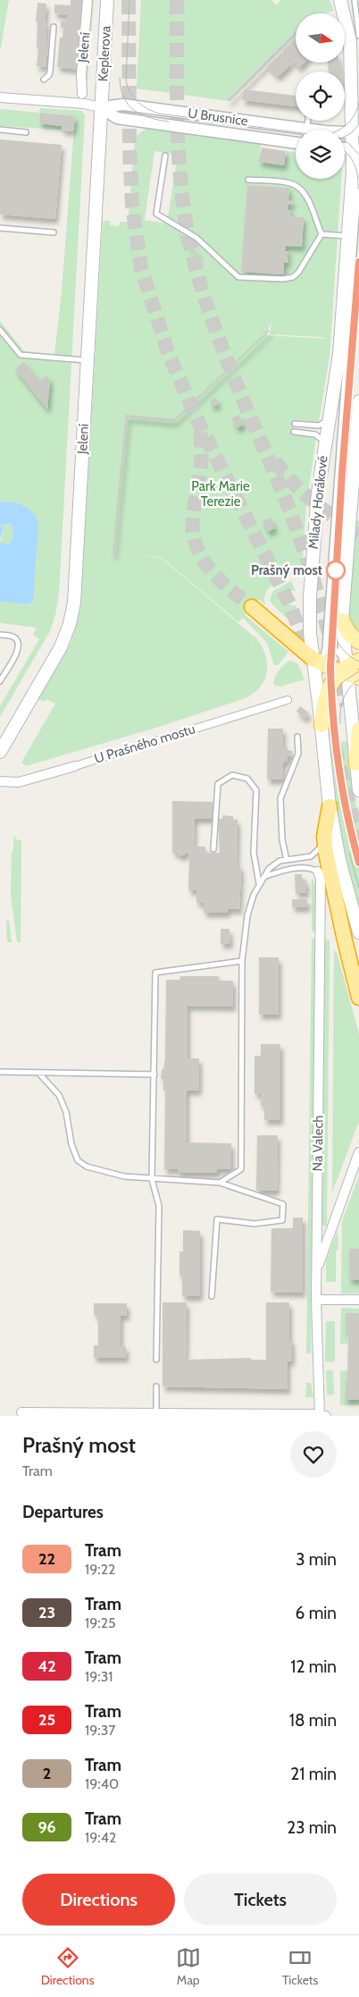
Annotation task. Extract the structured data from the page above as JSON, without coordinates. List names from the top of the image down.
{
  "streets": {
    "main road": ["Jelení", "Keplerova", "Milady Horákové"],
    "street": ["U Brusnice", "U Prašného mostu", "Na Valech"]
  },
  "crossings": [
    ["Jelení", "Keplerova"],
    ["Jelení", "U Brusnice"],
    ["Keplerova", "U Brusnice"]
  ],
  "parks": ["Park Marie Terezie"],
  "places": ["Prašný most"],
  "lines": ["tram line 22"],
  "north": "right",
  "page": {
    "heading": [
      ["Prašný most", "Tram"],
      "Departures"
    ],
    "list": [
      {
        "mark": "22",
        "name": "Tram",
        "note": "19:22",
        "value": "3 min"
      },
      {
        "mark": "23",
        "name": "Tram",
        "note": "19:25",
        "value": "6 min"
      },
      {
        "mark": "42",
        "name": "Tram",
        "note": "19:31",
        "value": "12 min"
      },
      {
        "mark": "25",
        "name": "Tram",
        "note": "19:37",
        "value": "18 min"
      },
      {
        "mark": "2",
        "name": "Tram",
        "note": "19:40",
        "value": "21 min"
      },
      {
        "mark": "96",
        "name": "Tram",
        "note": "19:42",
        "value": "23 min"
      }
    ],
    "buttons": ["Directions", "Tickets"],
    "tabs": ["Directions", "Map", "Tickets"]
  }
}
